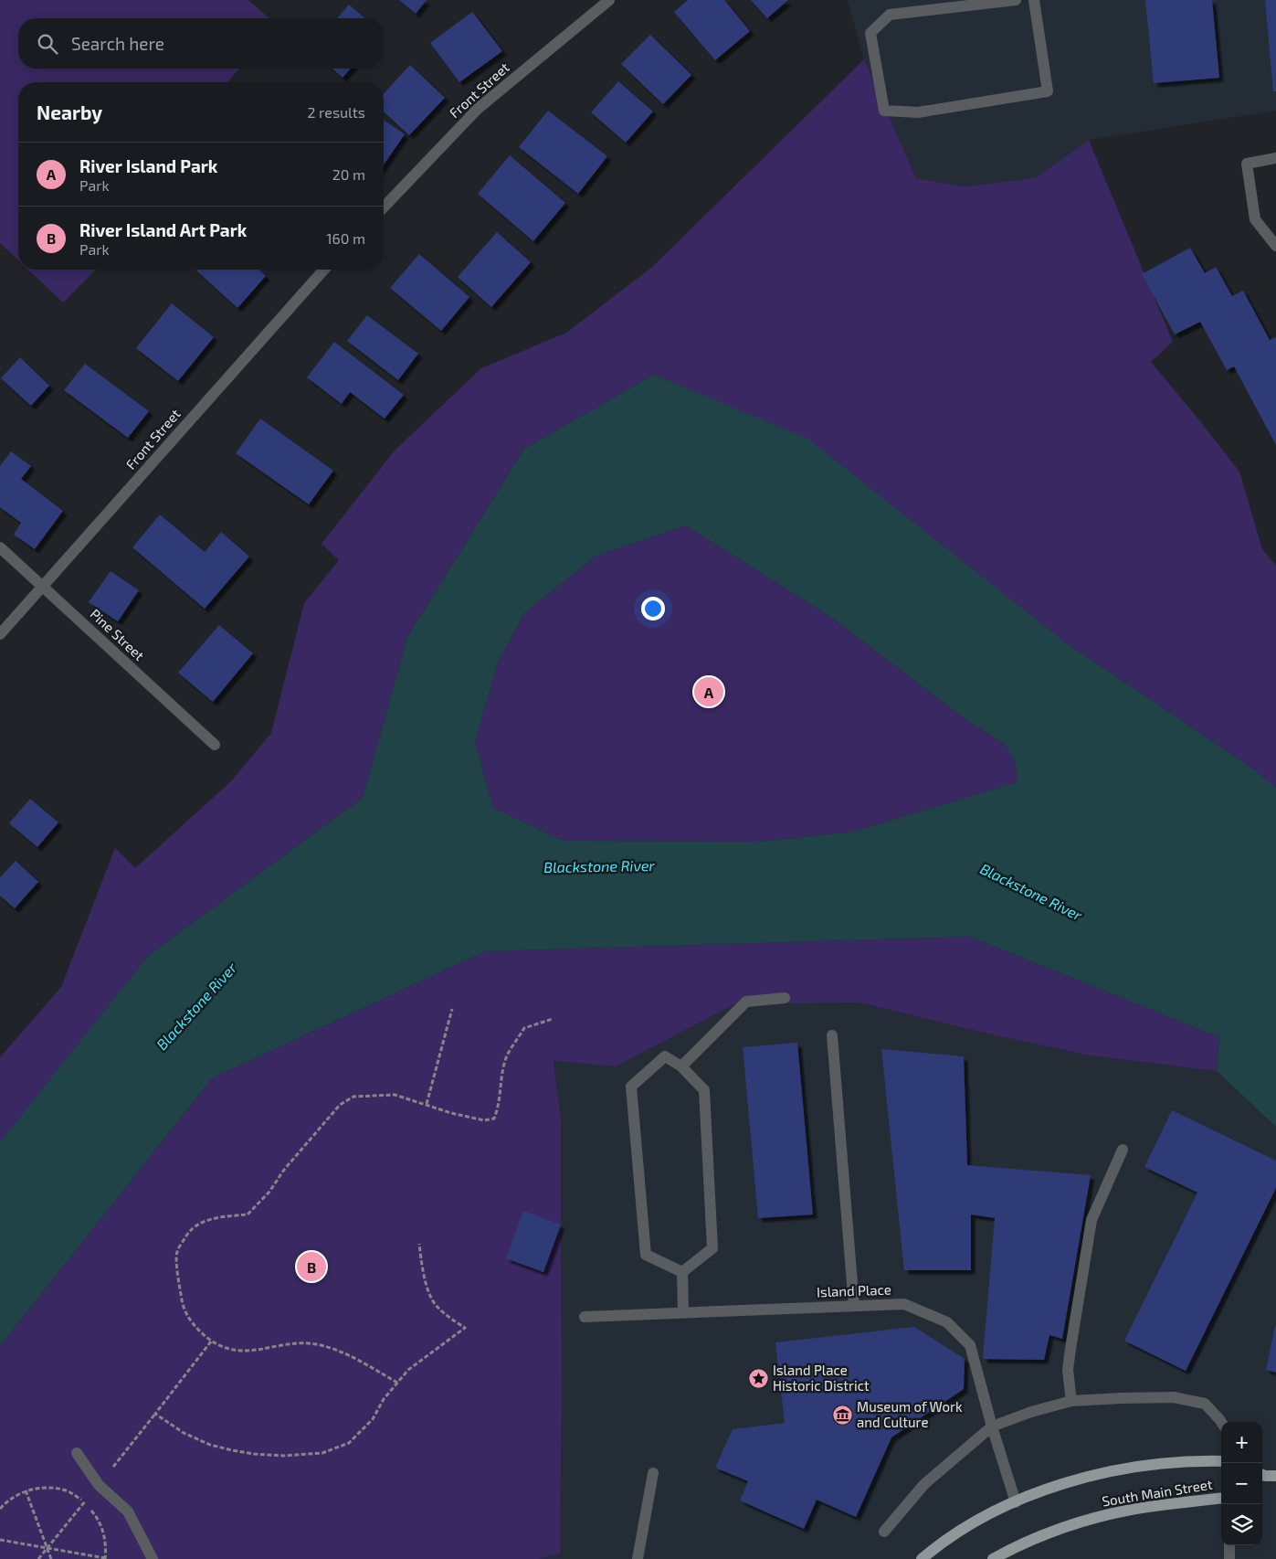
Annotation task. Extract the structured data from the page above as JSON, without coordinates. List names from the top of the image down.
{
  "streets": {
    "main road": ["South Main Street"],
    "street": ["Front Street", "Pine Street", "Island Place"]
  },
  "crossings": [
    ["Front Street", "Pine Street"],
    ["Island Place", "South Main Street"]
  ],
  "water": ["Blackstone River"],
  "places": {
    "place": ["Island Place Historic District"],
    "museum": ["Museum of Work and Culture"]
  },
  "page": {
    "search": "Search here",
    "heading": ["Nearby", "2 results"],
    "list": [
      {
        "mark": "A",
        "name": "River Island Park",
        "note": "Park",
        "value": "20 m"
      },
      {
        "mark": "B",
        "name": "River Island Art Park",
        "note": "Park",
        "value": "160 m"
      }
    ],
    "pins": ["A", "B"],
    "map_buttons": ["+", "−"]
  }
}
